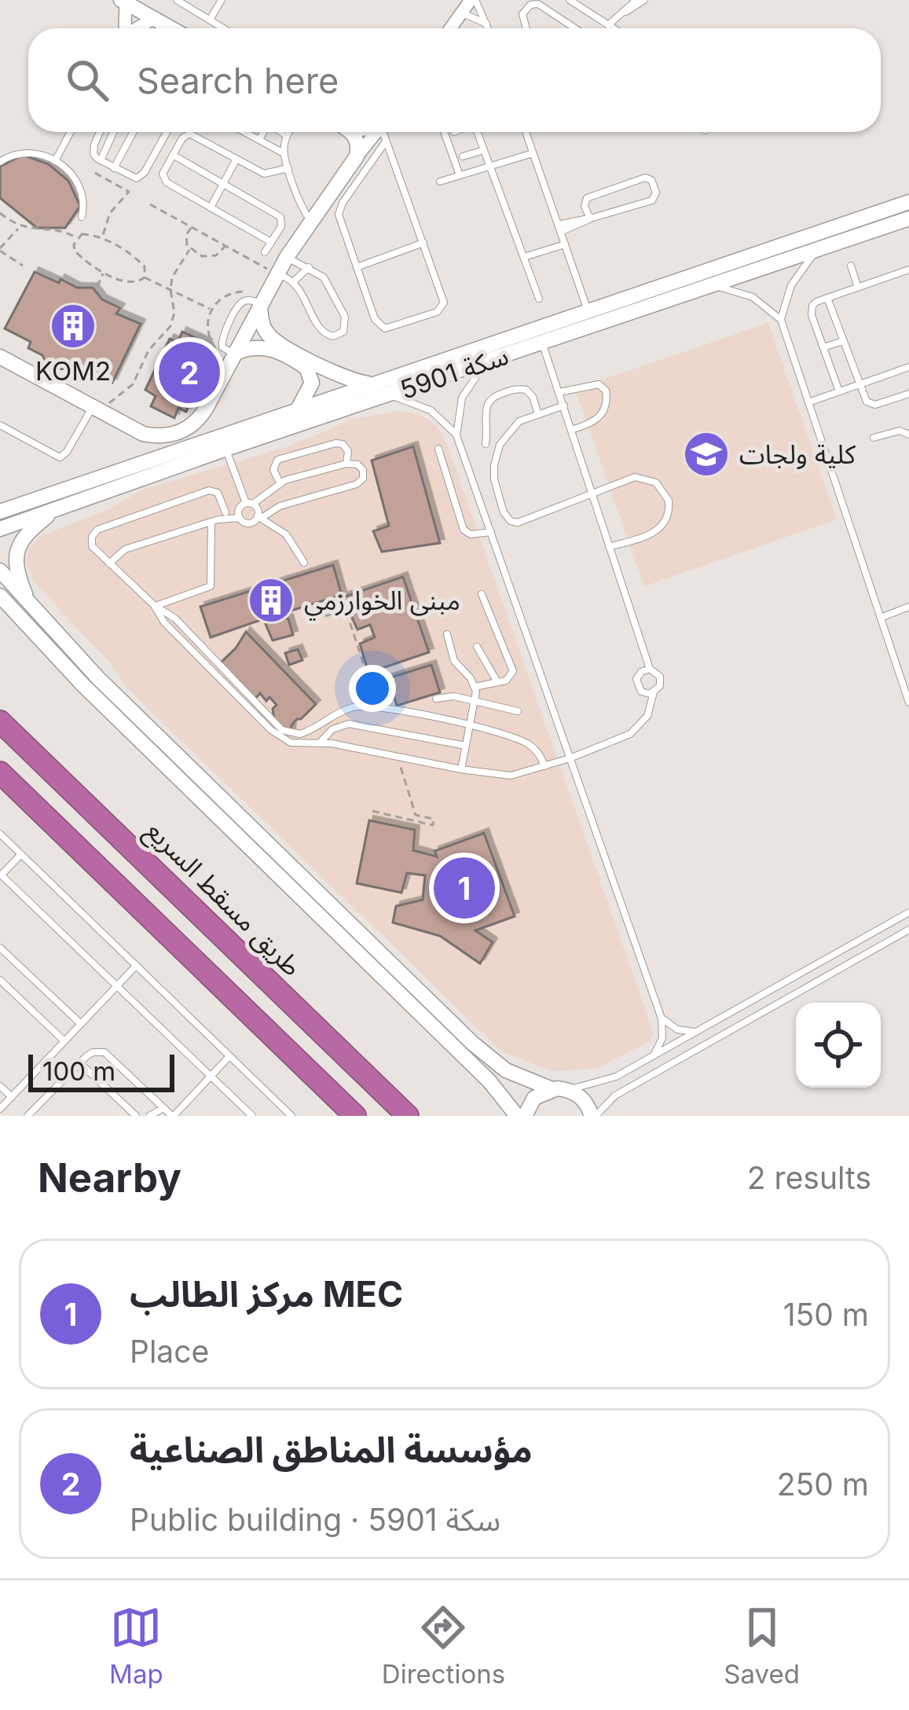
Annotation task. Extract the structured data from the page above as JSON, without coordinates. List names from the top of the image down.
{
  "streets": {
    "highway": ["طريق مسقط السريع"],
    "street": ["سكة 5901"]
  },
  "places": {
    "building": ["KOM2", "مبنى الخوارزمي"],
    "school or university": ["كلية ولجات"]
  },
  "scale_bar": "100 m",
  "page": {
    "search": "Search here",
    "pins": ["2", "1"],
    "scale": "100 m",
    "heading": ["Nearby", "2 results"],
    "list": [
      {
        "mark": "1",
        "name": "مركز الطالب MEC",
        "note": "Place",
        "value": "150 m"
      },
      {
        "mark": "2",
        "name": "مؤسسة المناطق الصناعية",
        "note": "Public building · سكة 5901",
        "value": "250 m"
      }
    ],
    "nav": ["Map", "Directions", "Saved"]
  }
}
